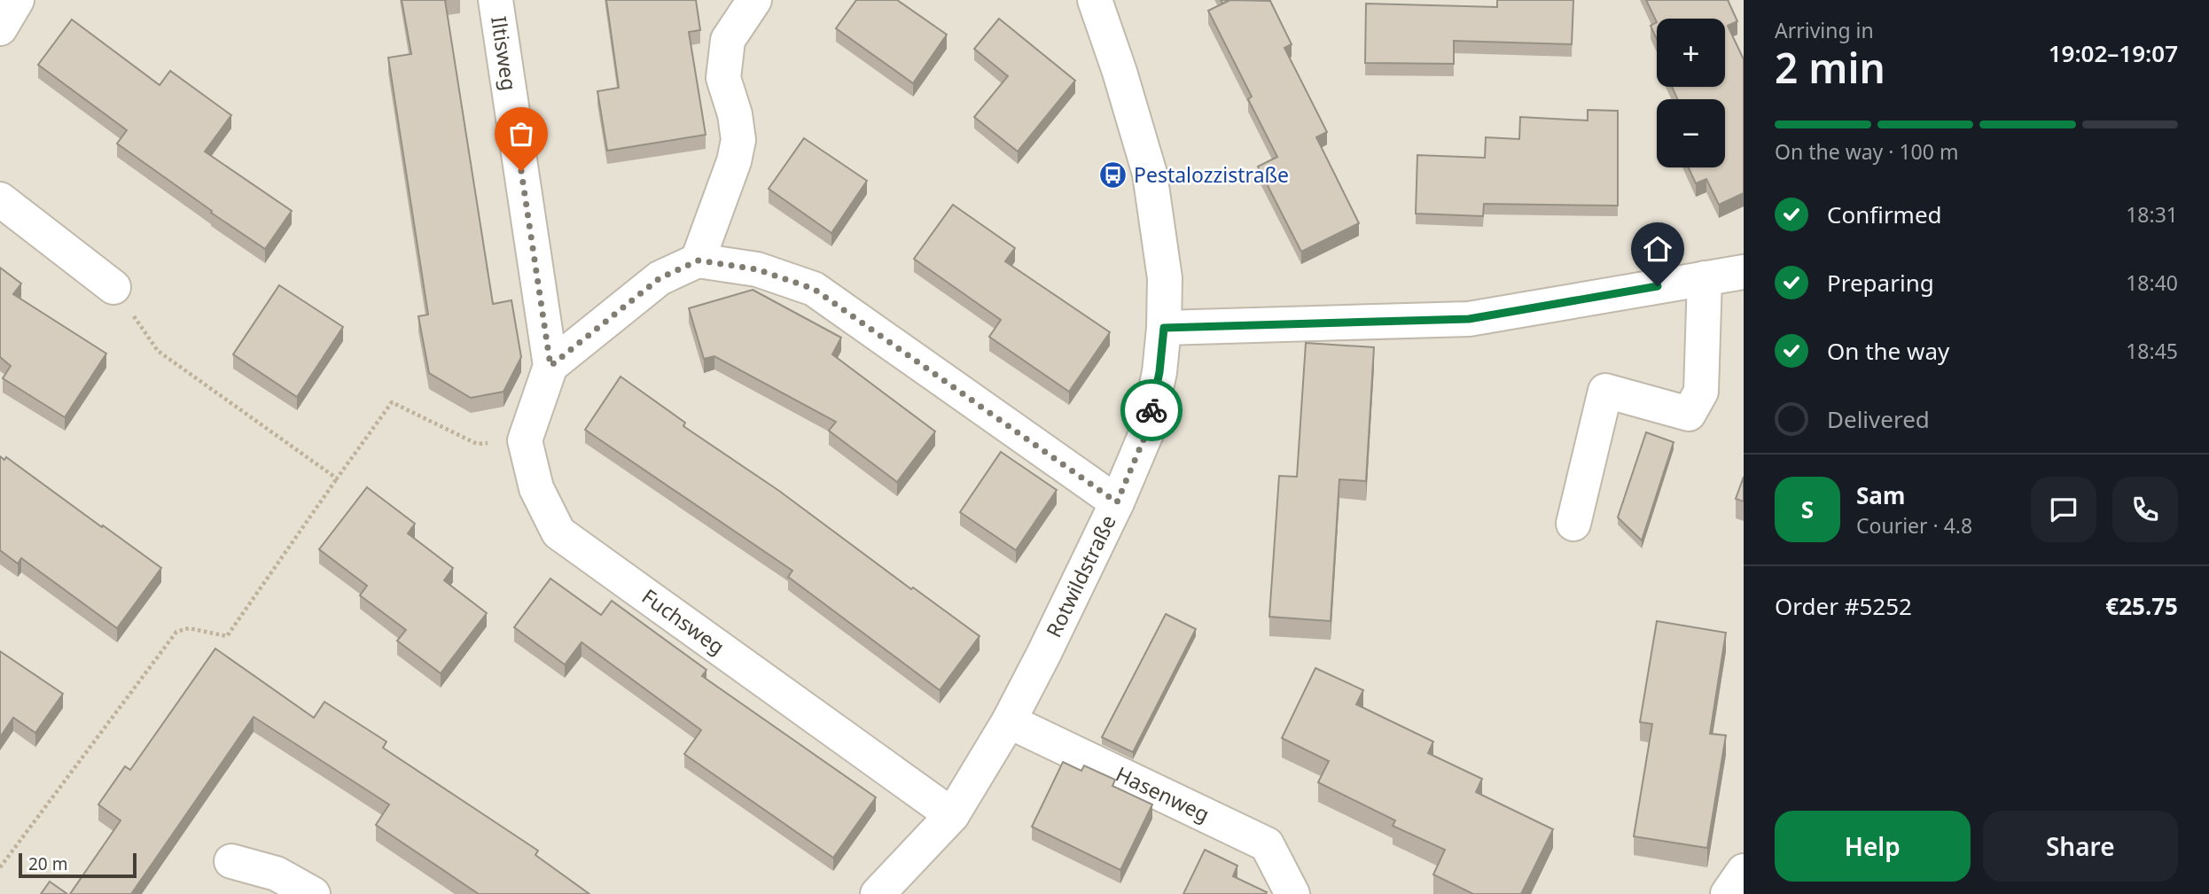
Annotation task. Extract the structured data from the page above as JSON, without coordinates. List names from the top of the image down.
{
  "streets": {
    "street": [
      "Iltisweg",
      "Rotwildstraße",
      "Fuchsweg",
      "Hasenweg"
    ]
  },
  "crossings": [
    ["Rotwildstraße", "Fuchsweg"],
    ["Rotwildstraße", "Hasenweg"]
  ],
  "places": {
    "bus stop": ["Pestalozzistraße"]
  },
  "scale_bar": "20 m",
  "page": {
    "heading": ["2 min", "Arriving in", "19:02–19:07"],
    "panel": [
      "Sam",
      "Courier · 4.8",
      "Order #5252",
      "€25.75"
    ],
    "map_buttons": ["+", "−"],
    "bar": "On the way · 100 m",
    "list": [
      ["Confirmed", "18:31"],
      ["Preparing", "18:40"],
      ["On the way", "18:45"],
      "Delivered"
    ],
    "round": "S",
    "buttons": ["Help", "Share"],
    "scale": "20 m"
  }
}
